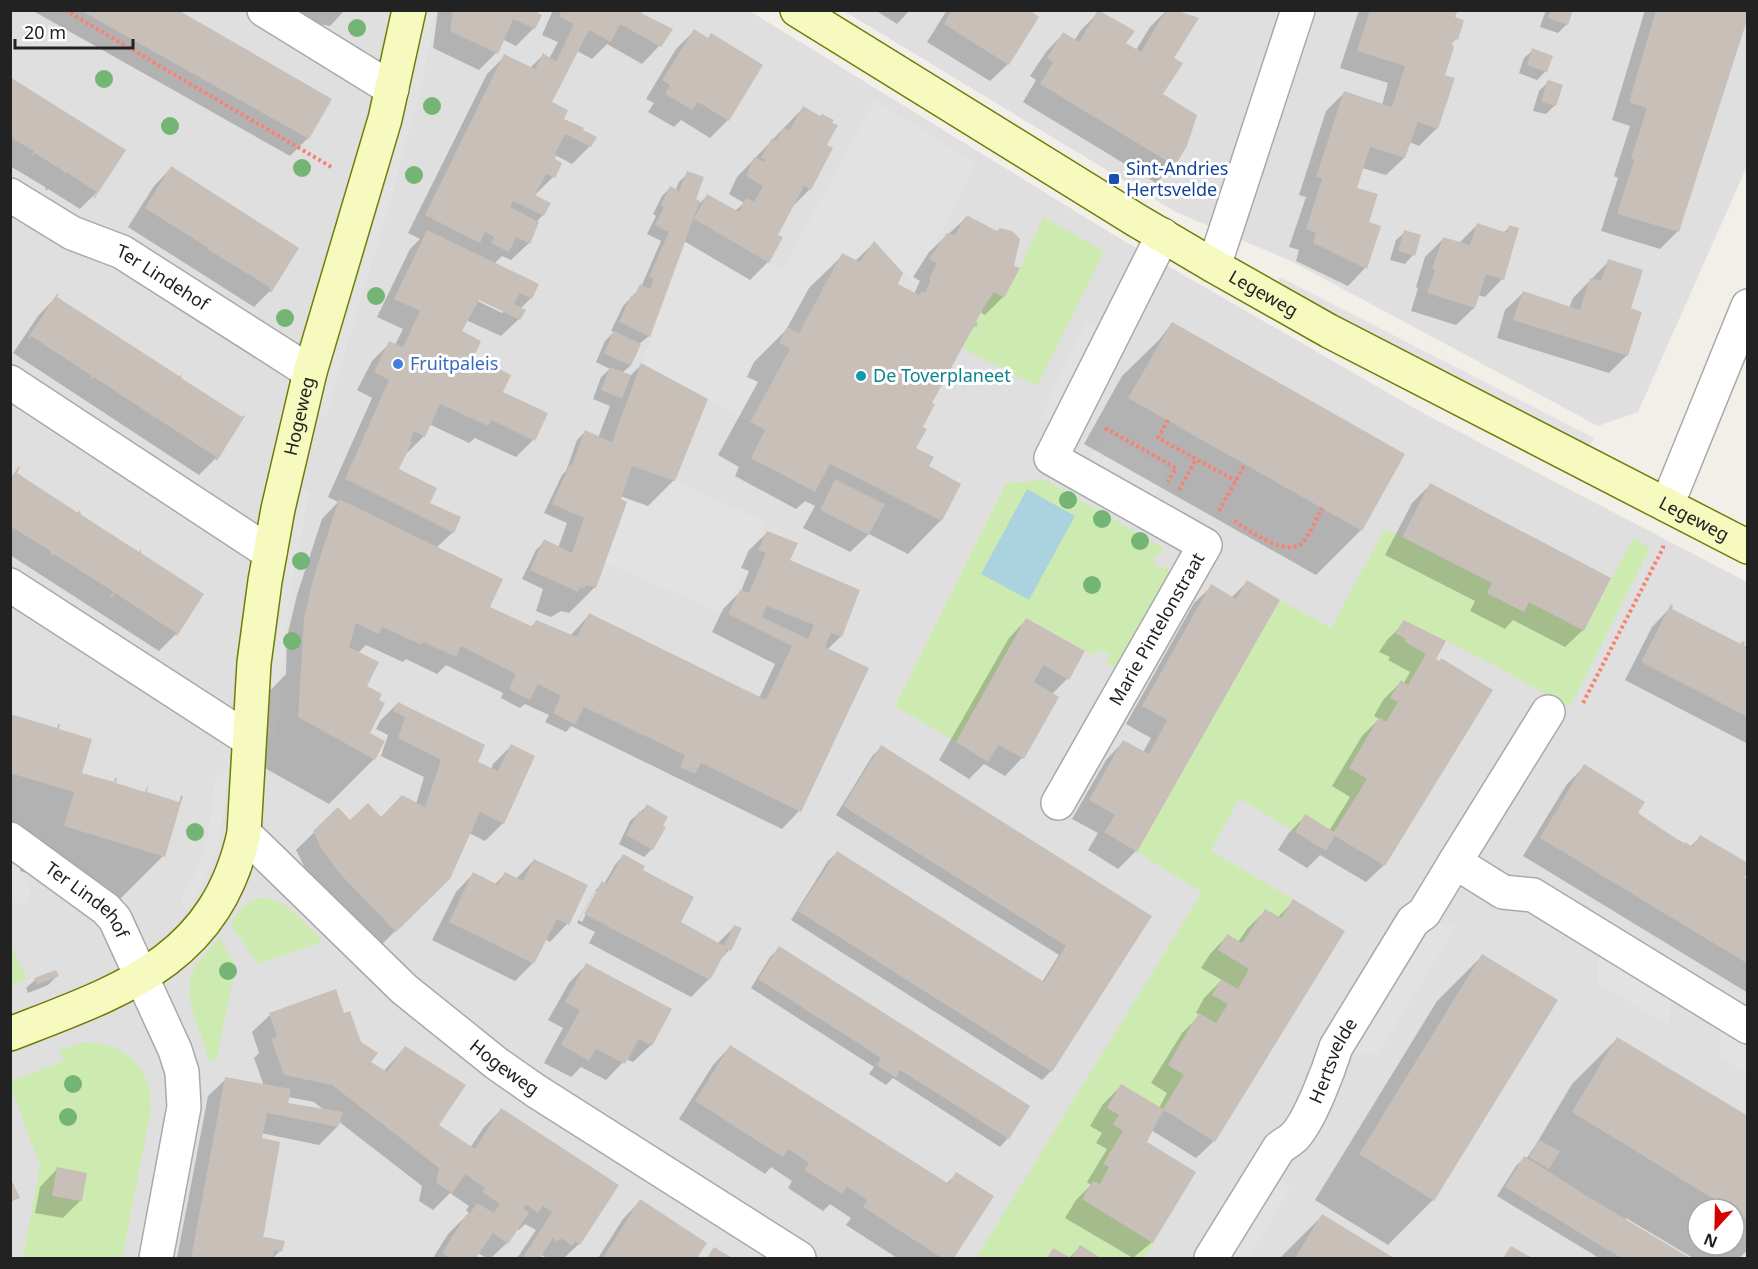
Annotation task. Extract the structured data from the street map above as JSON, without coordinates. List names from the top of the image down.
{
  "streets": {
    "street": [
      "Ter Lindehof",
      "Legeweg",
      "Hogeweg",
      "Marie Pintelonstraat",
      "Hertsvelde"
    ]
  },
  "crossings": [
    ["Ter Lindehof", "Hogeweg"],
    ["Legeweg", "Marie Pintelonstraat"]
  ],
  "places": {
    "transit": ["Sint-Andries Hertsvelde"],
    "other": ["Fruitpaleis", "De Toverplaneet"]
  },
  "scale_bar": "20 m",
  "north": "bottom"
}
